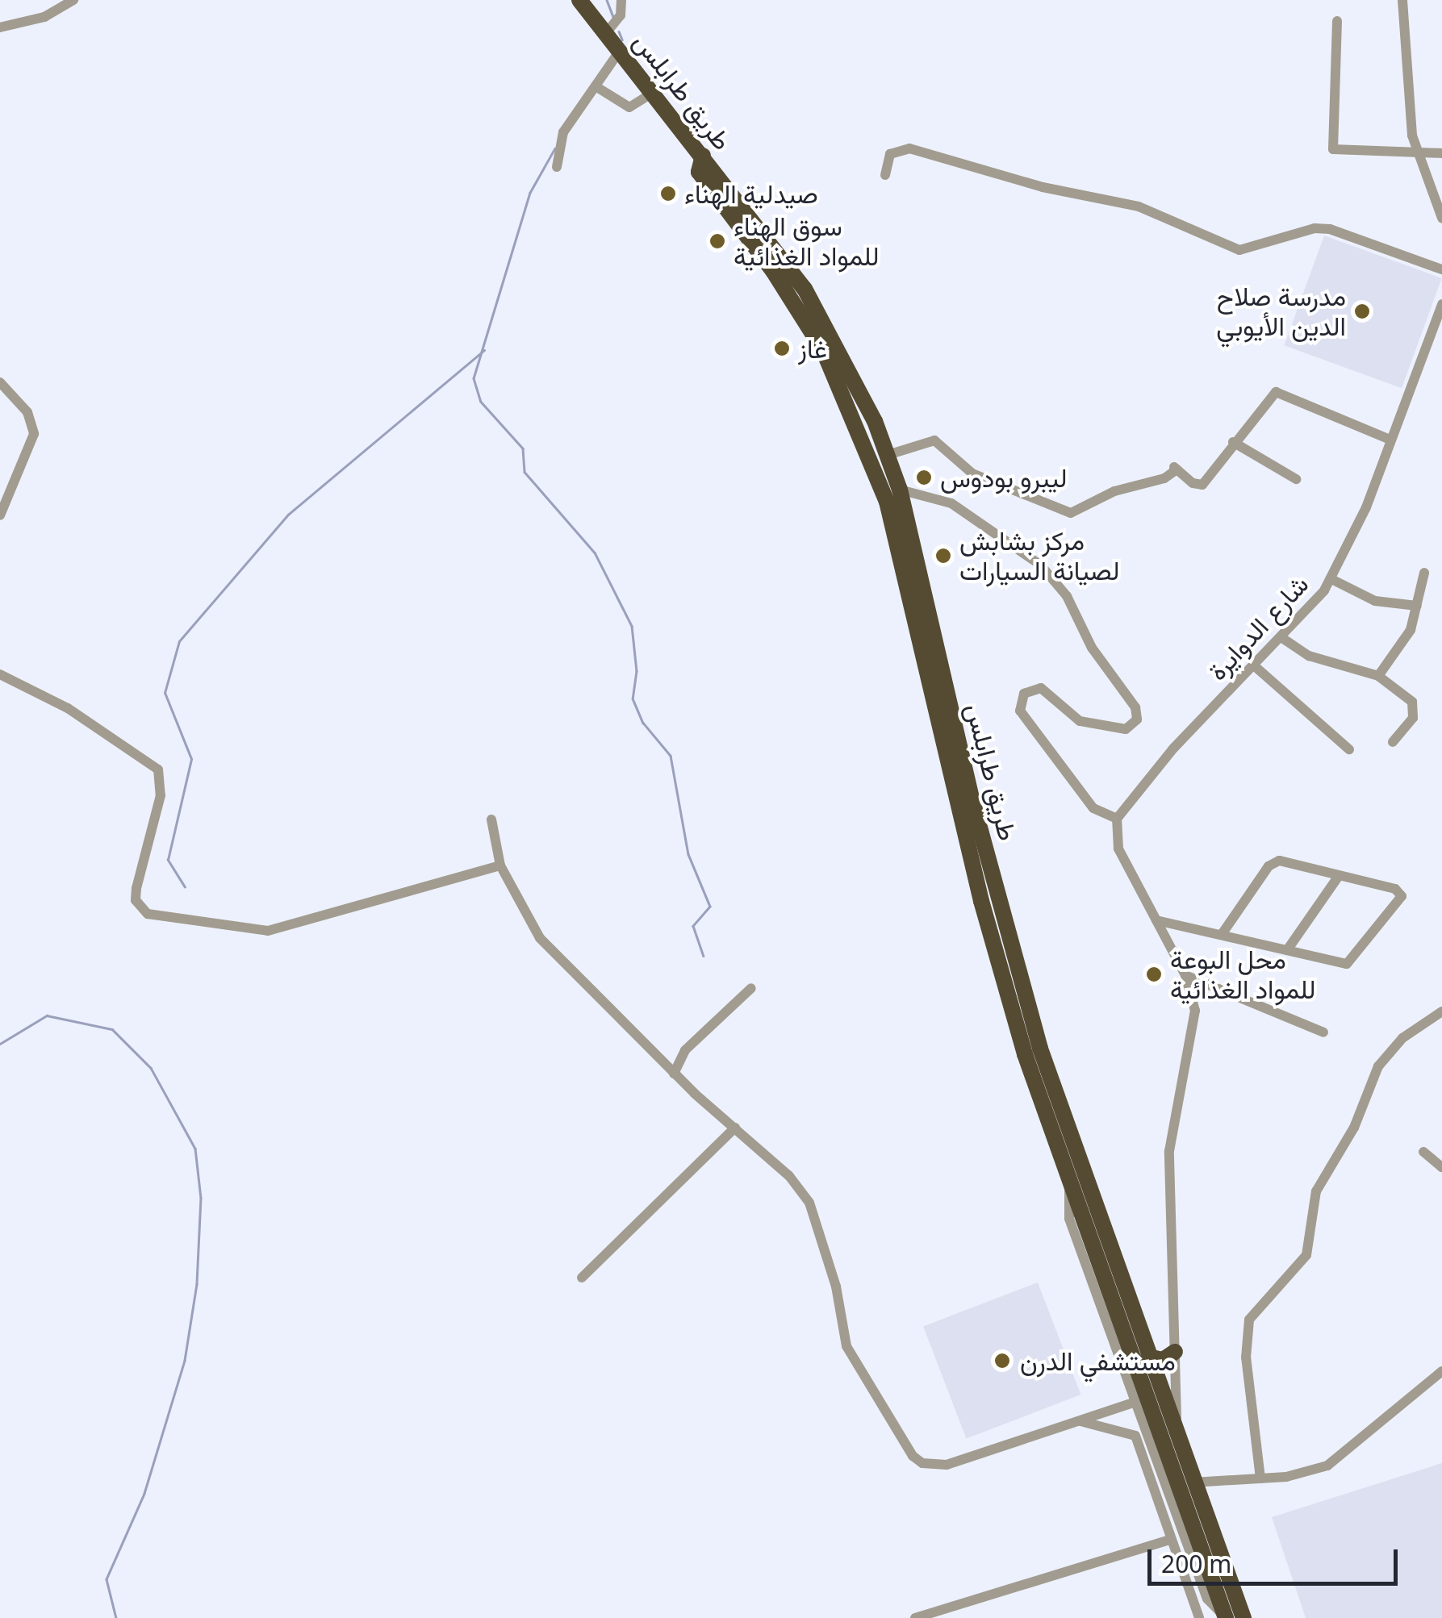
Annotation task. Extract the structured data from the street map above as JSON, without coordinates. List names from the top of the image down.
{
  "streets": {
    "highway": ["طريق طرابلس"],
    "street": ["شارع الدوايرة"]
  },
  "places": [
    "صيدلية الهناء",
    "سوق الهناء للمواد الغذائية",
    "مدرسة صلاح الدين الأيوبي",
    "غاز",
    "ليبرو بودوس",
    "مركز بشابش لصيانة السيارات",
    "محل البوعة للمواد الغذائية",
    "مستشفي الدرن"
  ],
  "scale_bar": "200 m"
}
